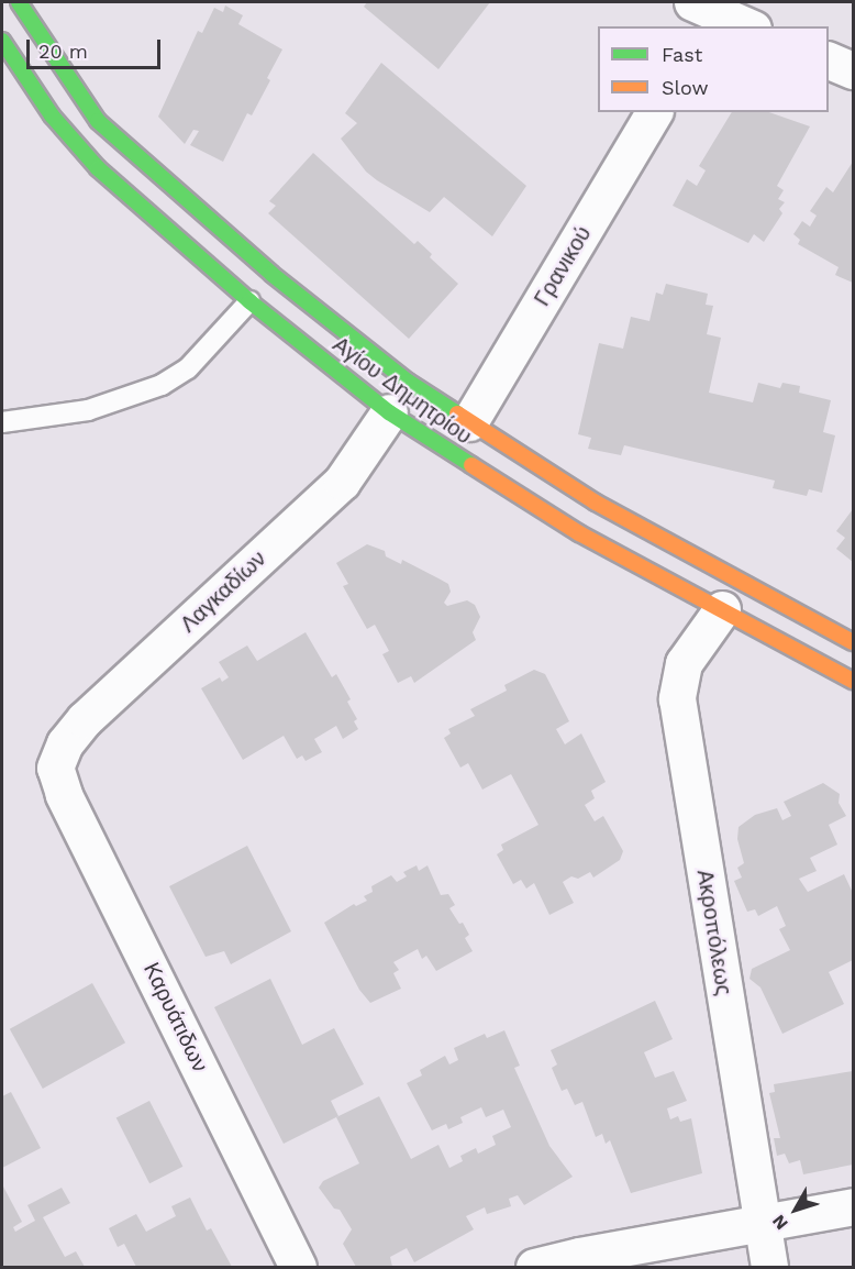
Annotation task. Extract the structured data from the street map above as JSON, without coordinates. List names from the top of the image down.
{
  "streets": {
    "street": [
      "Γρανικού",
      "Αγίου Δημητρίου",
      "Λαγκαδίων",
      "Ακροπόλεως",
      "Καρυάτιδων"
    ]
  },
  "crossings": [
    ["Γρανικού", "Αγίου Δημητρίου"],
    ["Αγίου Δημητρίου", "Λαγκαδίων"],
    ["Αγίου Δημητρίου", "Ακροπόλεως"],
    ["Λαγκαδίων", "Καρυάτιδων"]
  ],
  "legend": ["Fast", "Slow"],
  "scale_bar": "20 m",
  "north": "bottom left"
}
